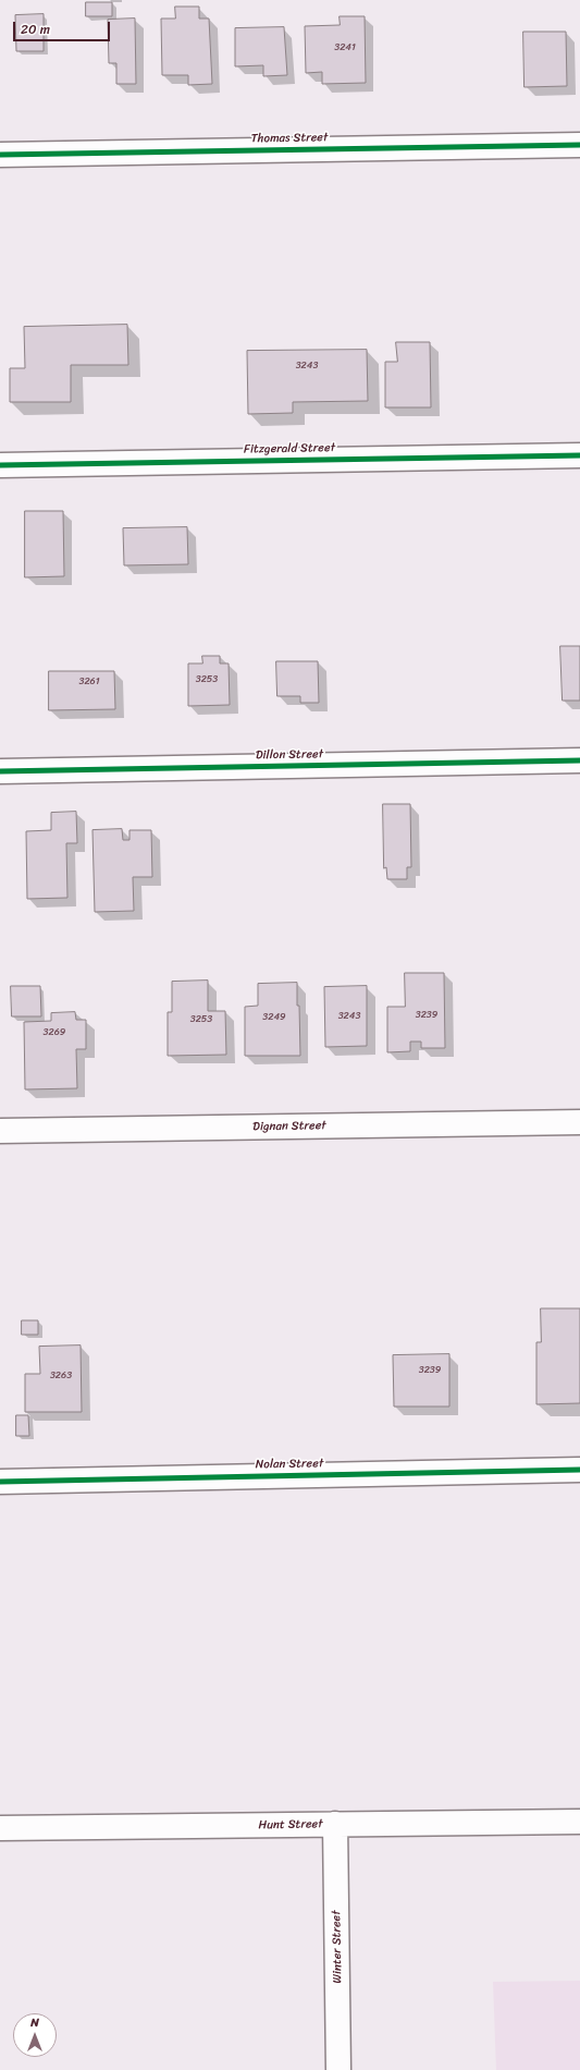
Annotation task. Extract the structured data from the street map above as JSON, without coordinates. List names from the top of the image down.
{
  "streets": {
    "street": [
      "Thomas Street",
      "Fitzgerald Street",
      "Dillon Street",
      "Dignan Street",
      "Nolan Street",
      "Hunt Street",
      "Winter Street"
    ]
  },
  "crossings": [
    ["Hunt Street", "Winter Street"]
  ],
  "house_numbers": [
    "3241",
    "3243",
    "3253",
    "3261",
    "3239",
    "3243",
    "3249",
    "3253",
    "3269",
    "3239",
    "3263"
  ],
  "scale_bar": "20 m",
  "north": "top"
}
